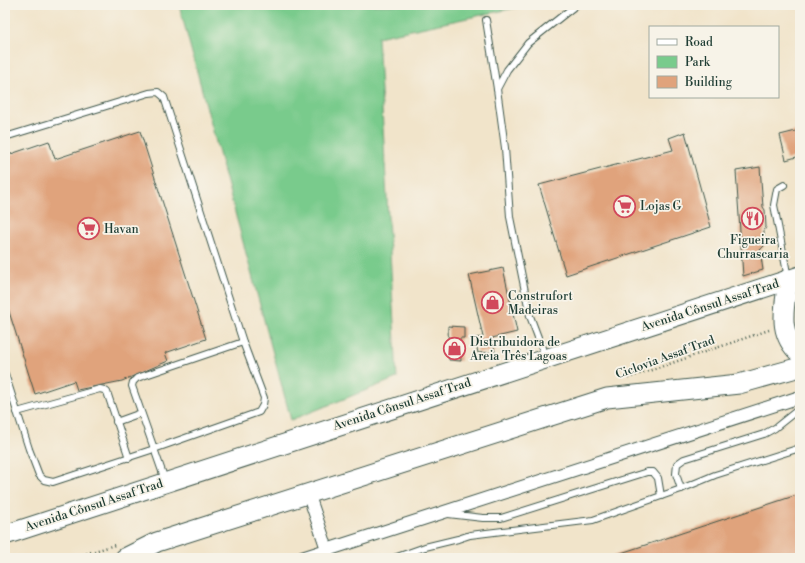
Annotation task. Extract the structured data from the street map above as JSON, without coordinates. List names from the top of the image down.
{
  "streets": {
    "main road": ["Avenida Cônsul Assaf Trad"],
    "path": ["Ciclovia Assaf Trad"]
  },
  "places": {
    "supermarket": ["Lojas G", "Havan"],
    "restaurant": ["Figueira Churrascaria"],
    "shop": ["Construfort Madeiras", "Distribuidora de Areia Três Lagoas"]
  },
  "legend": ["Road", "Park", "Building"]
}
